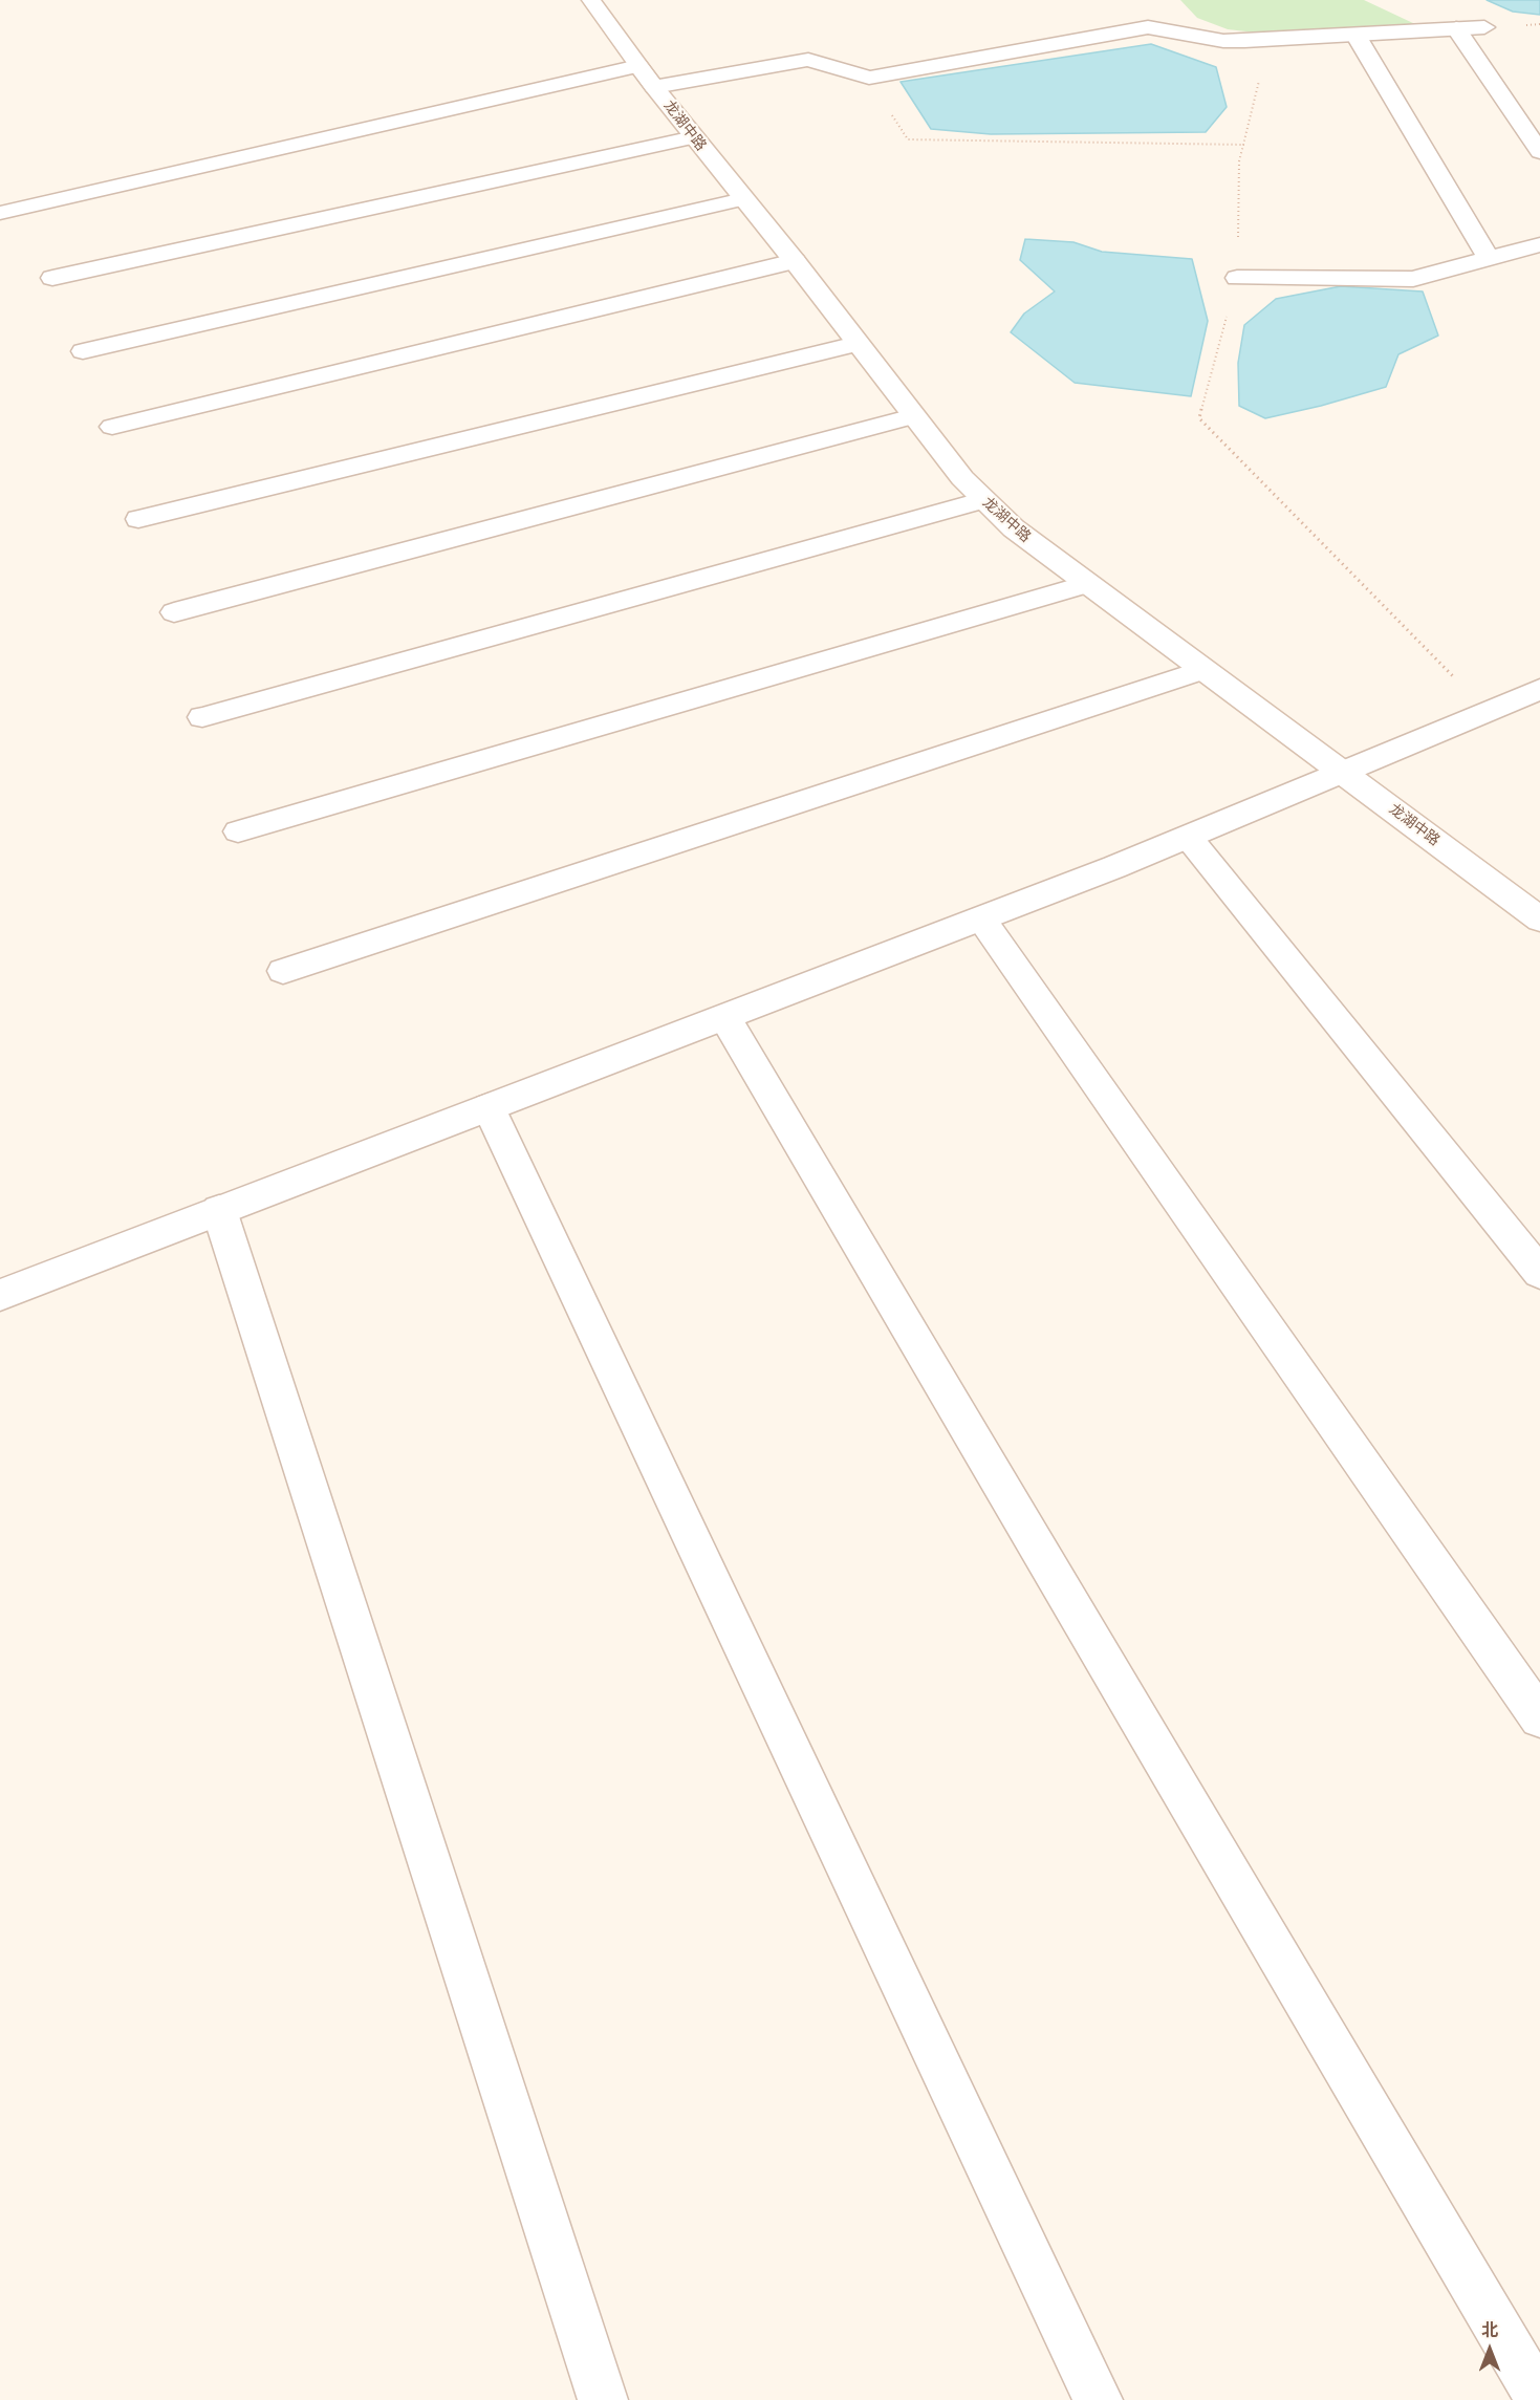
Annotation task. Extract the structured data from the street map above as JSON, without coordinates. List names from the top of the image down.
{
  "streets": {
    "street": ["龙湖中路"]
  },
  "north": "top"
}
